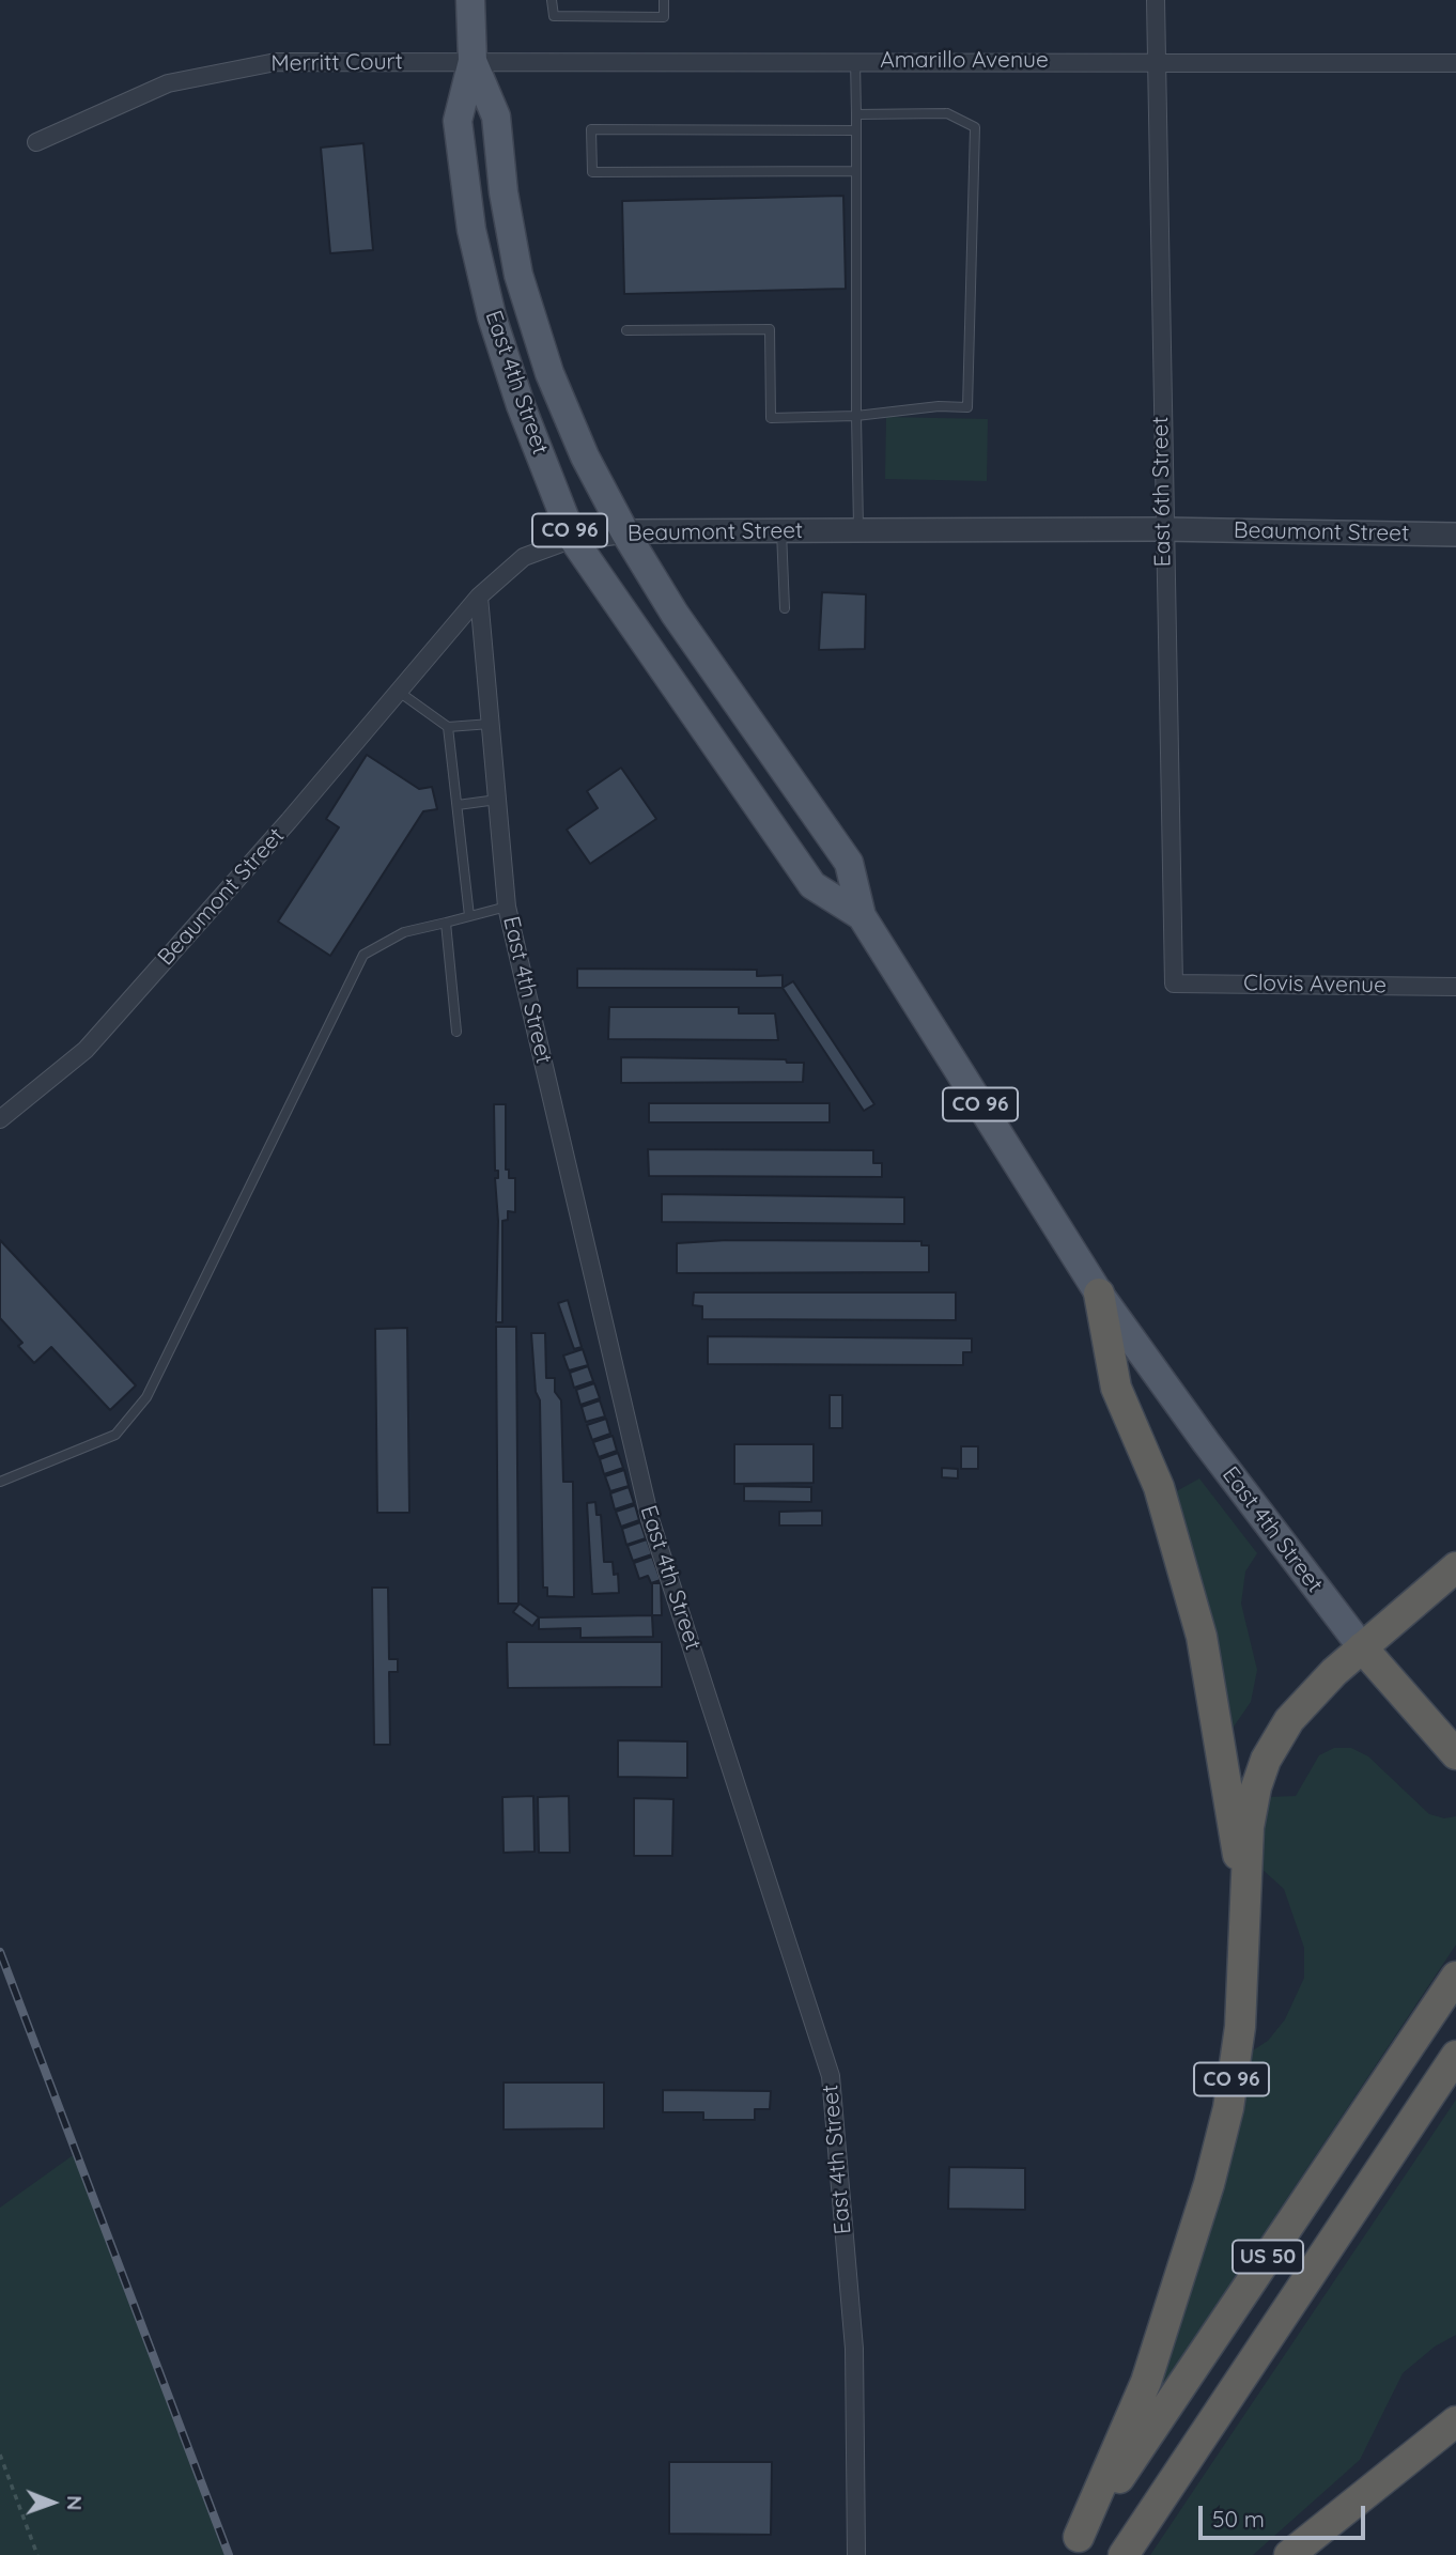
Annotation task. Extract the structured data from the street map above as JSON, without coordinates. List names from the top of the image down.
{
  "streets": {
    "highway": ["East 4th Street", "CO 96", "US 50"],
    "street": [
      "Amarillo Avenue",
      "Merritt Court",
      "East 6th Street",
      "Beaumont Street",
      "Clovis Avenue"
    ]
  },
  "crossings": [
    ["Amarillo Avenue", "Merritt Court"],
    ["Amarillo Avenue", "East 4th Street"],
    ["Amarillo Avenue", "East 6th Street"],
    ["Merritt Court", "East 4th Street"],
    ["East 4th Street", "CO 96"],
    ["East 4th Street", "Beaumont Street"],
    ["East 6th Street", "Beaumont Street"],
    ["East 6th Street", "Clovis Avenue"],
    ["CO 96", "US 50"]
  ],
  "scale_bar": "50 m",
  "north": "right"
}
